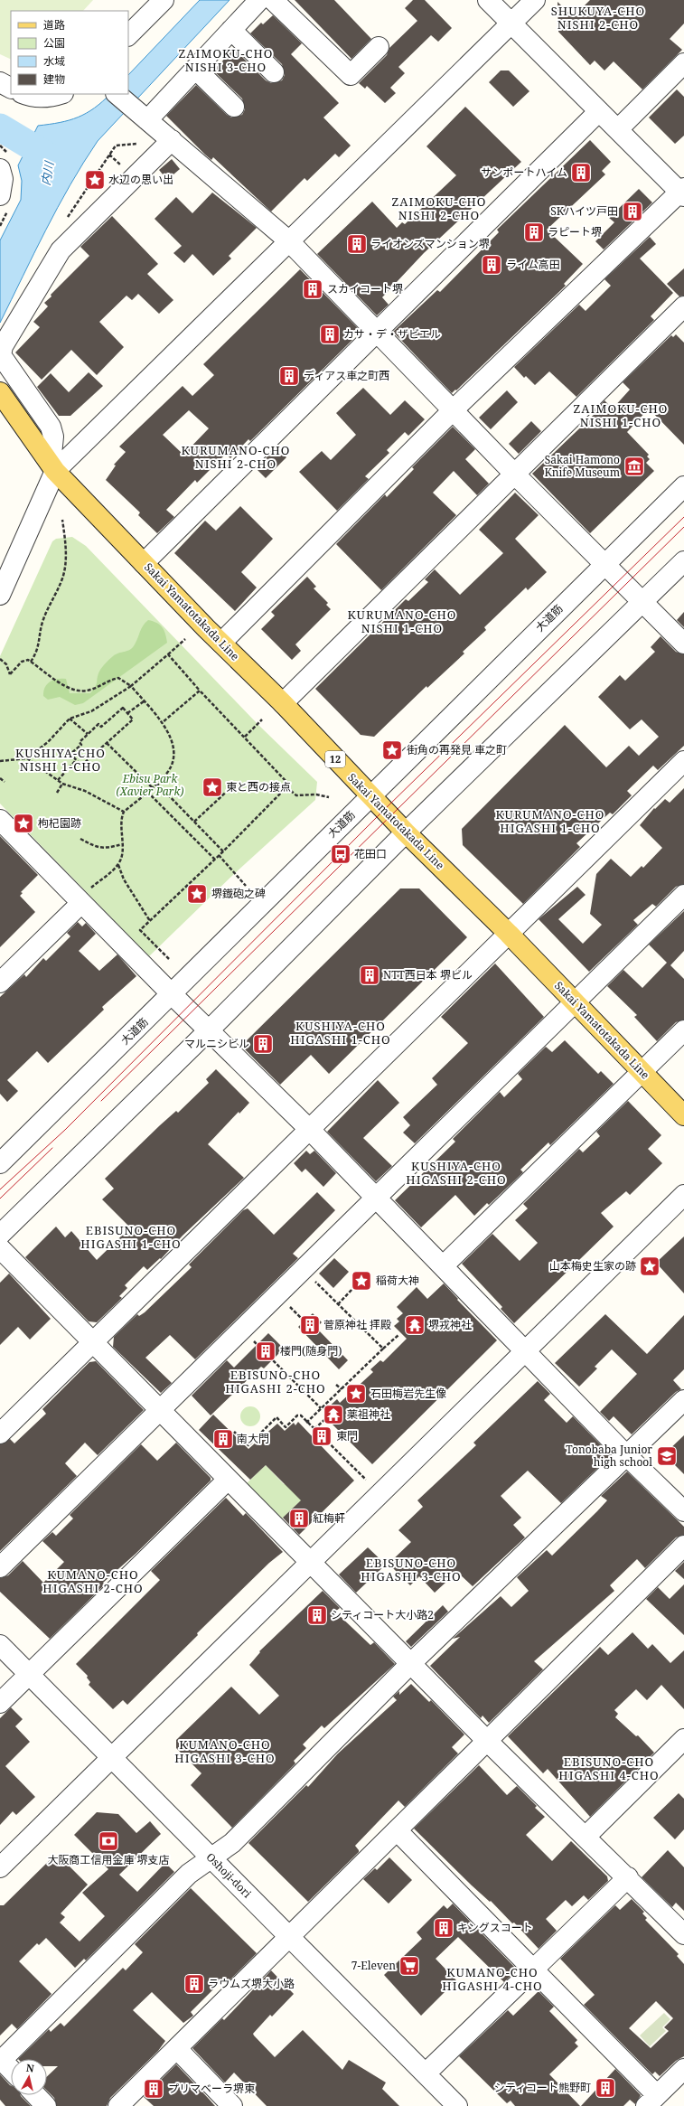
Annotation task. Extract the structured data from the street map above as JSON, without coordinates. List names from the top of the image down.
{
  "streets": {
    "main road": ["Sakai Yamatotakada Line", "12"],
    "street": ["大道筋", "Oshoji-dori"]
  },
  "crossings": [
    ["Sakai Yamatotakada Line", "大道筋"]
  ],
  "districts": [
    "SHUKUYA-CHO NISHI 2-CHO",
    "ZAIMOKU-CHO NISHI 3-CHO",
    "ZAIMOKU-CHO NISHI 2-CHO",
    "ZAIMOKU-CHO NISHI 1-CHO",
    "KURUMANO-CHO NISHI 2-CHO",
    "KURUMANO-CHO NISHI 1-CHO",
    "KUSHIYA-CHO NISHI 1-CHO",
    "KURUMANO-CHO HIGASHI 1-CHO",
    "KUSHIYA-CHO HIGASHI 1-CHO",
    "KUSHIYA-CHO HIGASHI 2-CHO",
    "EBISUNO-CHO HIGASHI 1-CHO",
    "EBISUNO-CHO HIGASHI 2-CHO",
    "EBISUNO-CHO HIGASHI 3-CHO",
    "KUMANO-CHO HIGASHI 2-CHO",
    "KUMANO-CHO HIGASHI 3-CHO",
    "EBISUNO-CHO HIGASHI 4-CHO",
    "KUMANO-CHO HIGASHI 4-CHO"
  ],
  "water": ["内川"],
  "parks": ["Ebisu Park (Xavier Park)"],
  "places": {
    "building": [
      "サンポートハイム",
      "SKハイツ戸田",
      "ラピート堺",
      "ライオンズマンション堺",
      "ライム高田",
      "スカイコート堺",
      "カサ・デ・ザビエル",
      "ディアス車之町西",
      "NTT西日本 堺ビル",
      "マルニシビル",
      "菅原神社 拝殿",
      "楼門(随身門)",
      "東門",
      "南大門",
      "紅梅軒",
      "シティコート大小路2",
      "キングスコート",
      "ラウムズ堺大小路",
      "シティコート熊野町",
      "プリマベーラ堺東"
    ],
    "place": [
      "水辺の思い出",
      "街角の再発見 車之町",
      "東と西の接点",
      "枸杞園跡",
      "堺鐡砲之碑",
      "山本梅史生家の跡",
      "稲荷大神",
      "石田梅岩先生像"
    ],
    "museum": ["Sakai Hamono Knife Museum"],
    "bus stop": ["花田口"],
    "temple": ["堺戎神社", "薬祖神社"],
    "school or university": ["Tonobaba Junior high school"],
    "bank": ["大阪商工信用金庫 堺支店"],
    "supermarket": ["7-Eleven"]
  },
  "legend": [
    "道路",
    "公園",
    "水域",
    "建物"
  ],
  "north": "top"
}
